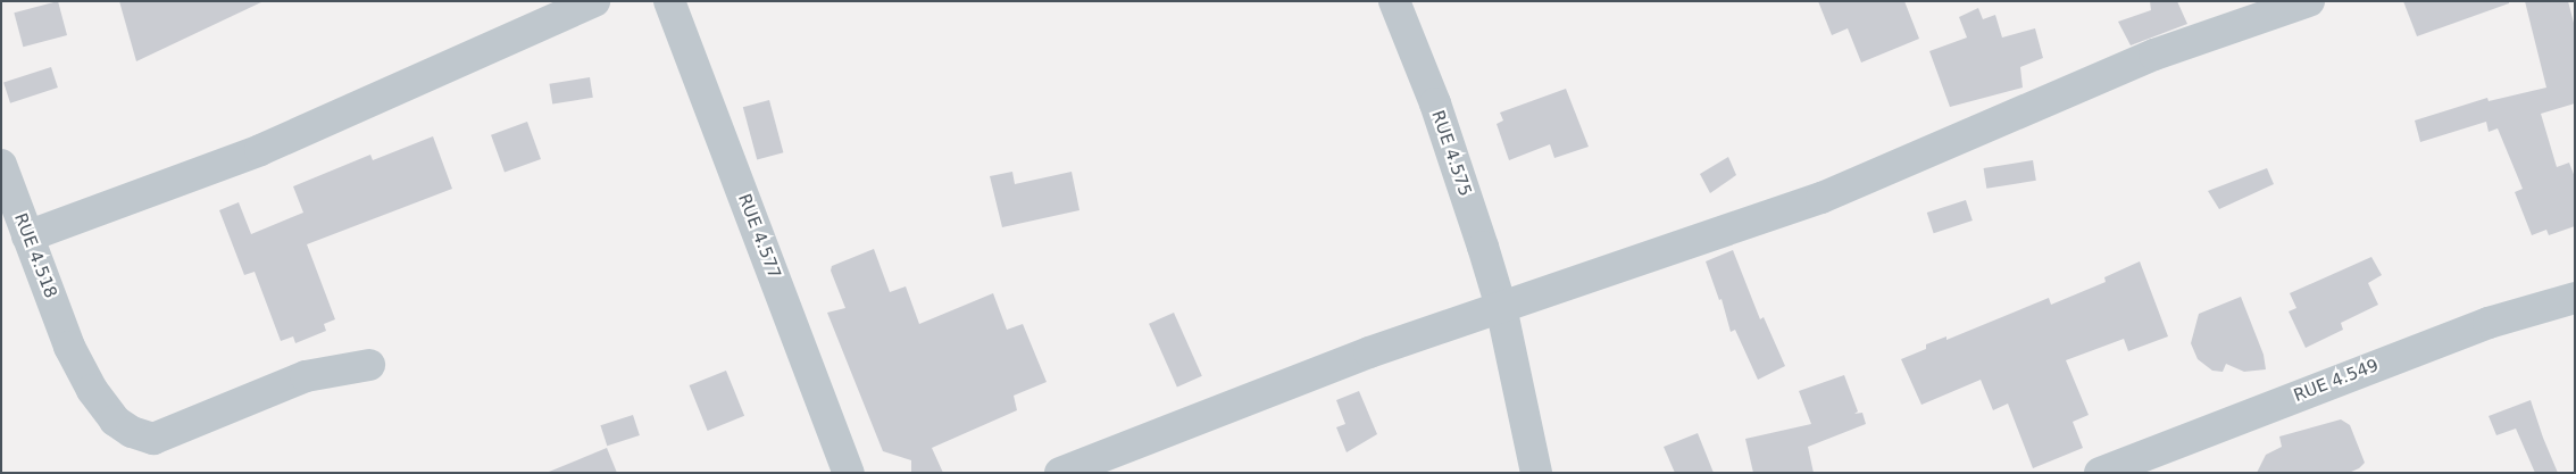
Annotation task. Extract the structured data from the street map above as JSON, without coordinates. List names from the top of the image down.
{
  "streets": {
    "street": [
      "RUE 4.575",
      "RUE 4.577",
      "RUE 4.518",
      "RUE 4.549"
    ]
  }
}
